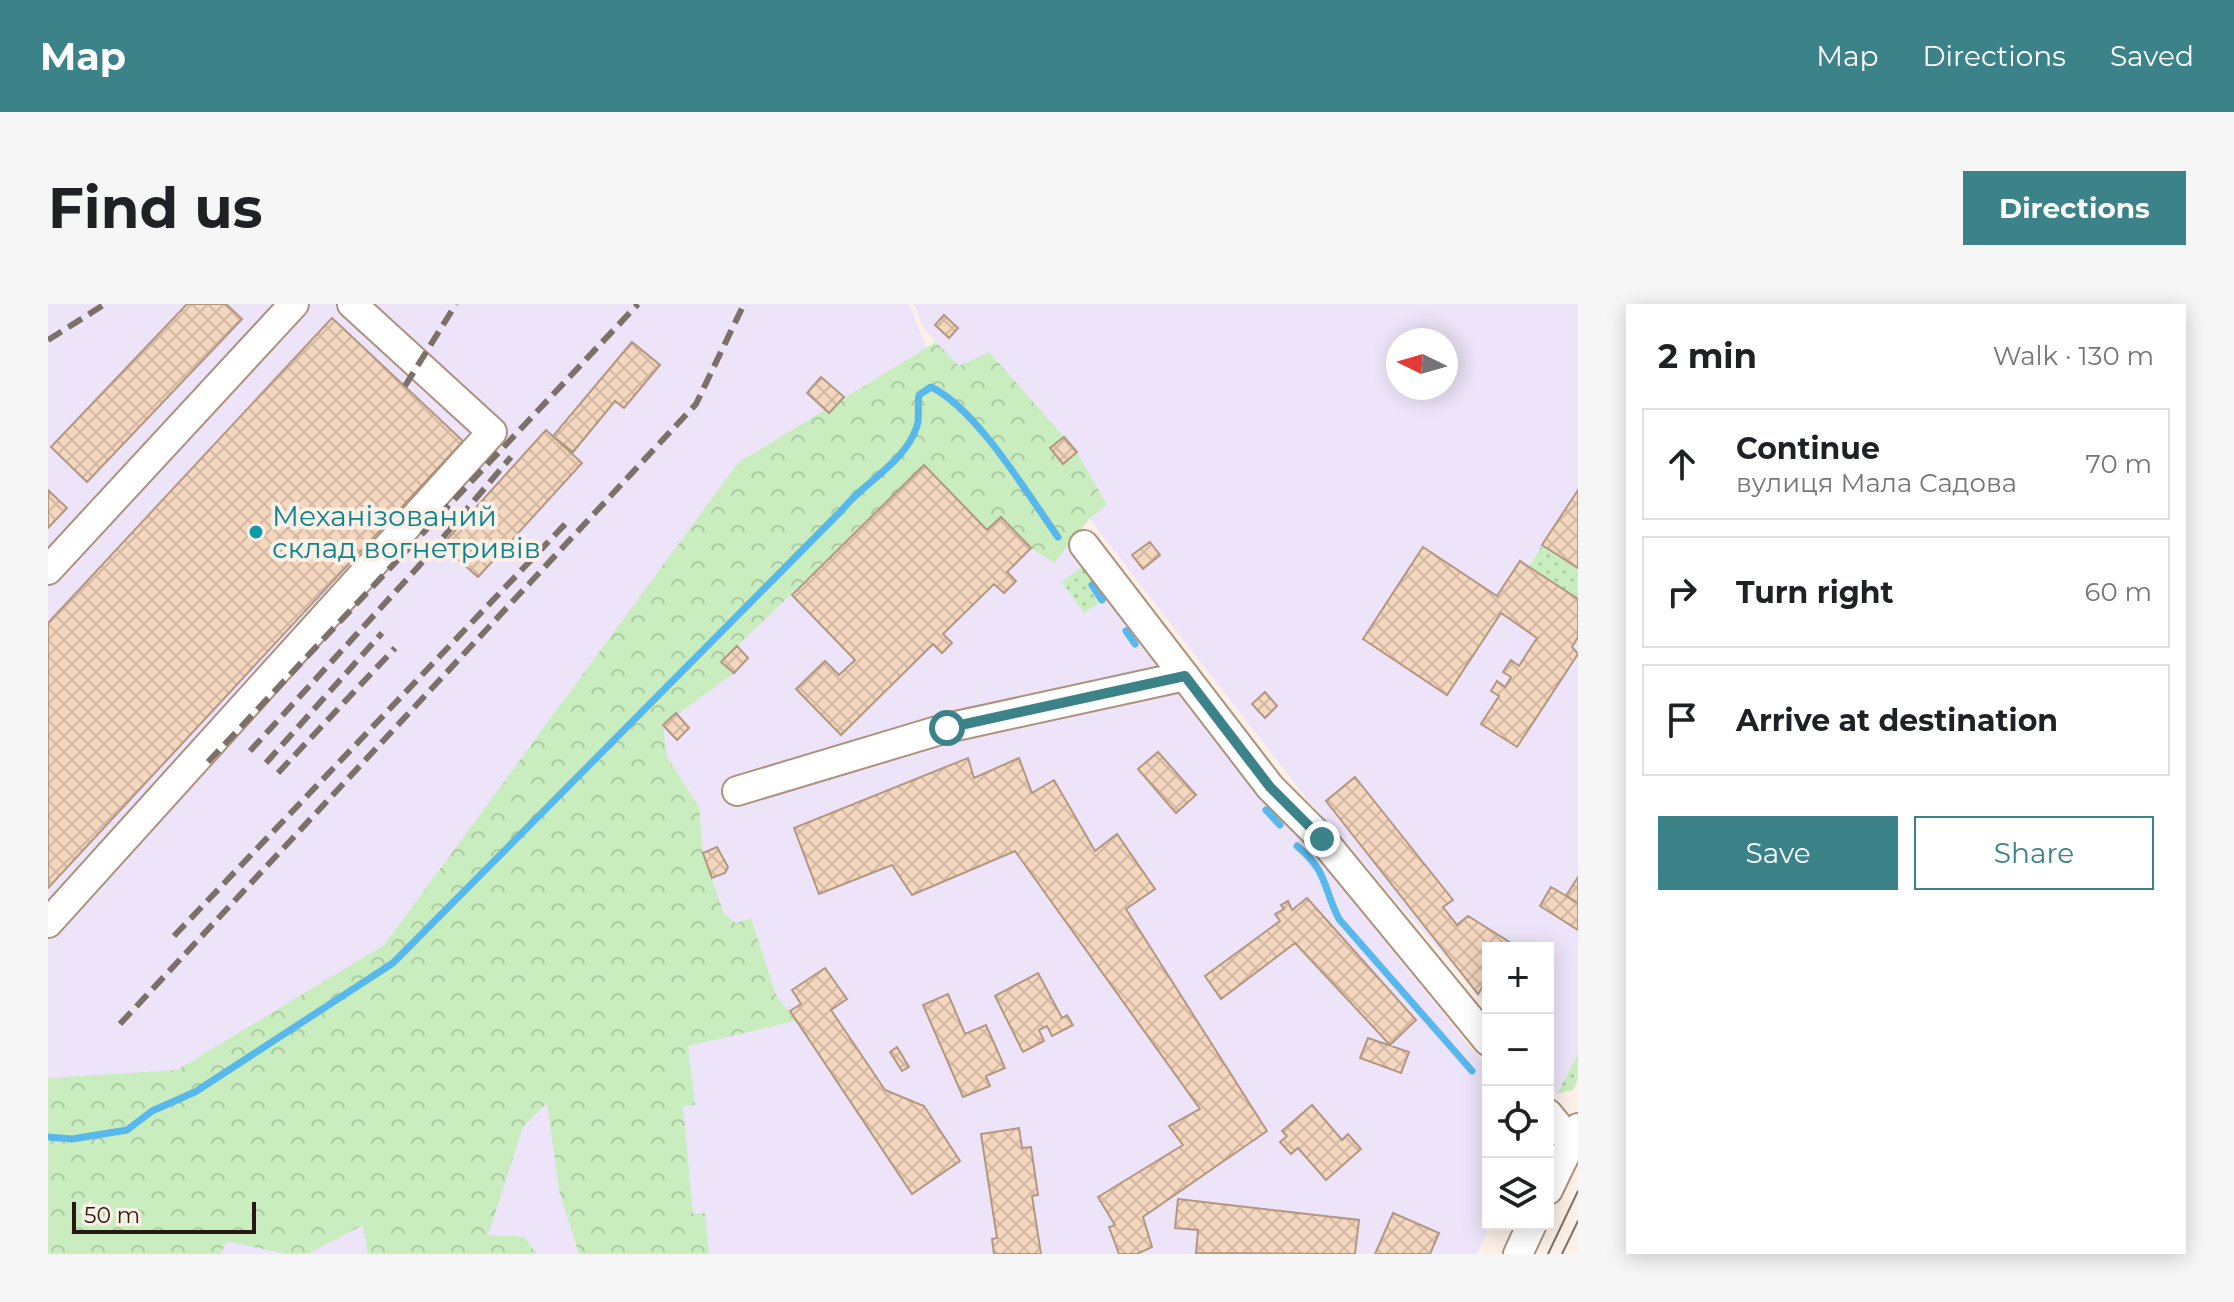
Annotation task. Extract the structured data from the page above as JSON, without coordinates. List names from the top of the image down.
{
  "places": ["Механізований склад вогнетривів"],
  "scale_bar": "50 m",
  "north": "left",
  "page": {
    "header": "Map",
    "nav": ["Map", "Directions", "Saved"],
    "buttons": [
      "Directions",
      ["Save", "Share"]
    ],
    "title": "Find us",
    "heading": ["2 min", "Walk · 130 m"],
    "list": [
      ["Continue", "вулиця Мала Садова", "70 m"],
      ["Turn right", "60 m"],
      "Arrive at destination"
    ],
    "map_buttons": ["+", "−"],
    "scale": "50 m"
  }
}
